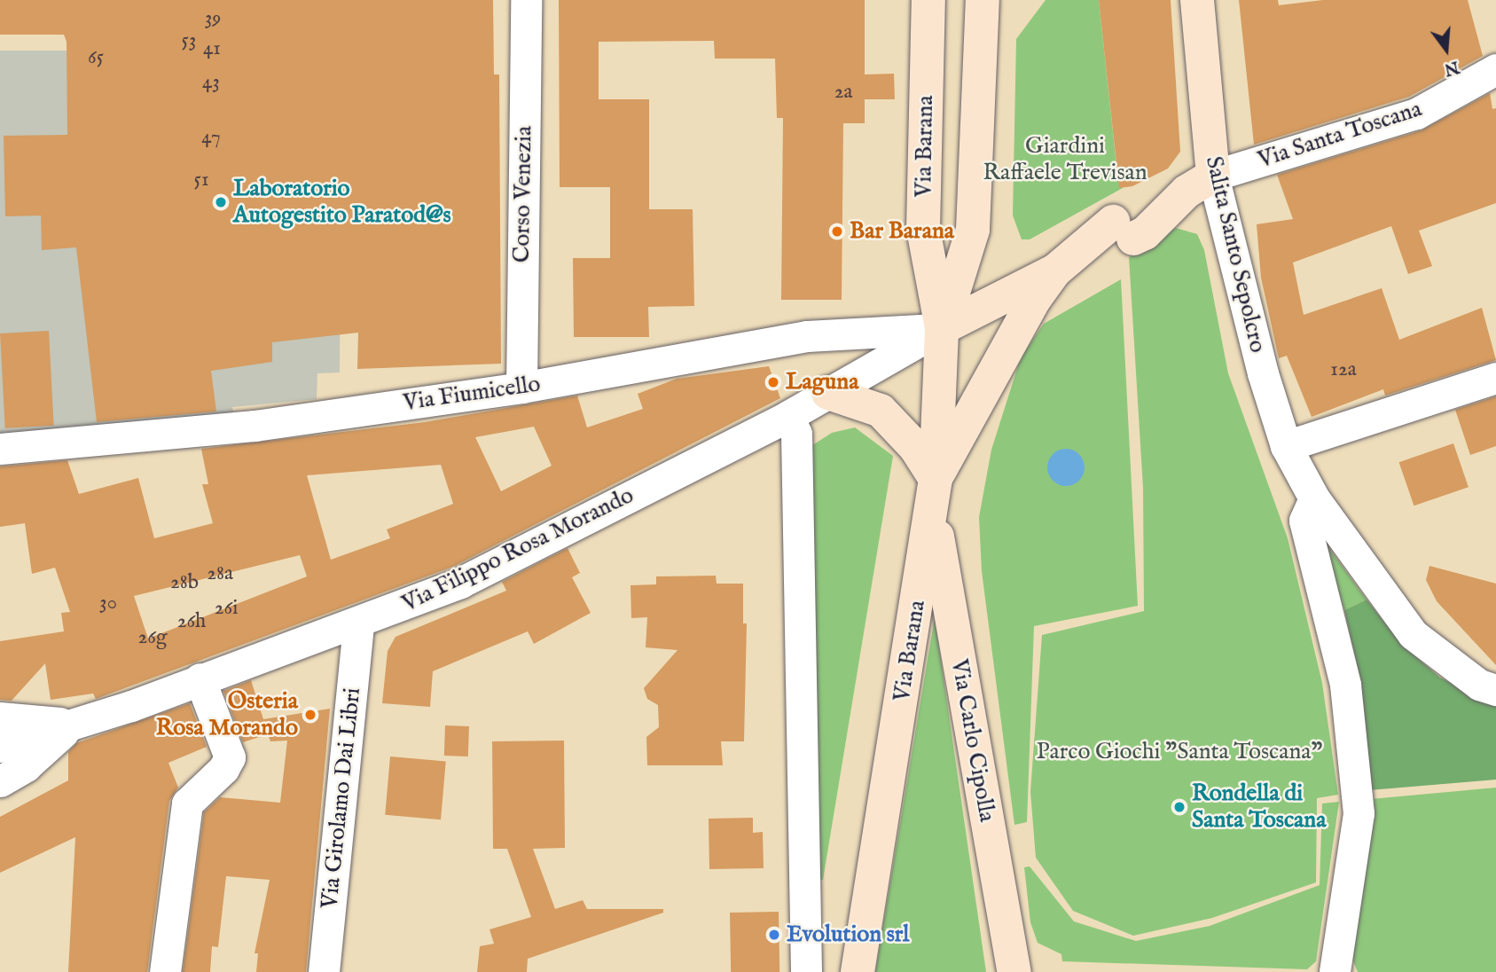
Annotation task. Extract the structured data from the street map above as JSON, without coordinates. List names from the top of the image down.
{
  "streets": {
    "main road": ["Via Barana", "Salita Santo Sepolcro", "Via Carlo Cipolla"],
    "street": [
      "Via Santa Toscana",
      "Corso Venezia",
      "Via Fiumicello",
      "Via Filippo Rosa Morando",
      "Via Girolamo Dai Libri"
    ]
  },
  "crossings": [
    ["Via Santa Toscana", "Salita Santo Sepolcro"],
    ["Via Barana", "Via Fiumicello"],
    ["Via Barana", "Via Filippo Rosa Morando"],
    ["Via Barana", "Via Carlo Cipolla"],
    ["Corso Venezia", "Via Fiumicello"],
    ["Via Fiumicello", "Via Filippo Rosa Morando"],
    ["Via Filippo Rosa Morando", "Via Girolamo Dai Libri"]
  ],
  "parks": ["Giardini Raffaele Trevisan", "Parco Giochi \"Santa Toscana\""],
  "places": [
    "Laboratorio Autogestito Paratod@s",
    "Bar Barana",
    "Laguna",
    "Osteria Rosa Morando",
    "Rondella di Santa Toscana",
    "Evolution srl"
  ],
  "house_numbers": [
    "39",
    "53",
    "41",
    "65",
    "43",
    "2a",
    "47",
    "51",
    "12a",
    "28a",
    "28b",
    "30",
    "26i",
    "26h",
    "26g"
  ],
  "north": "bottom"
}
